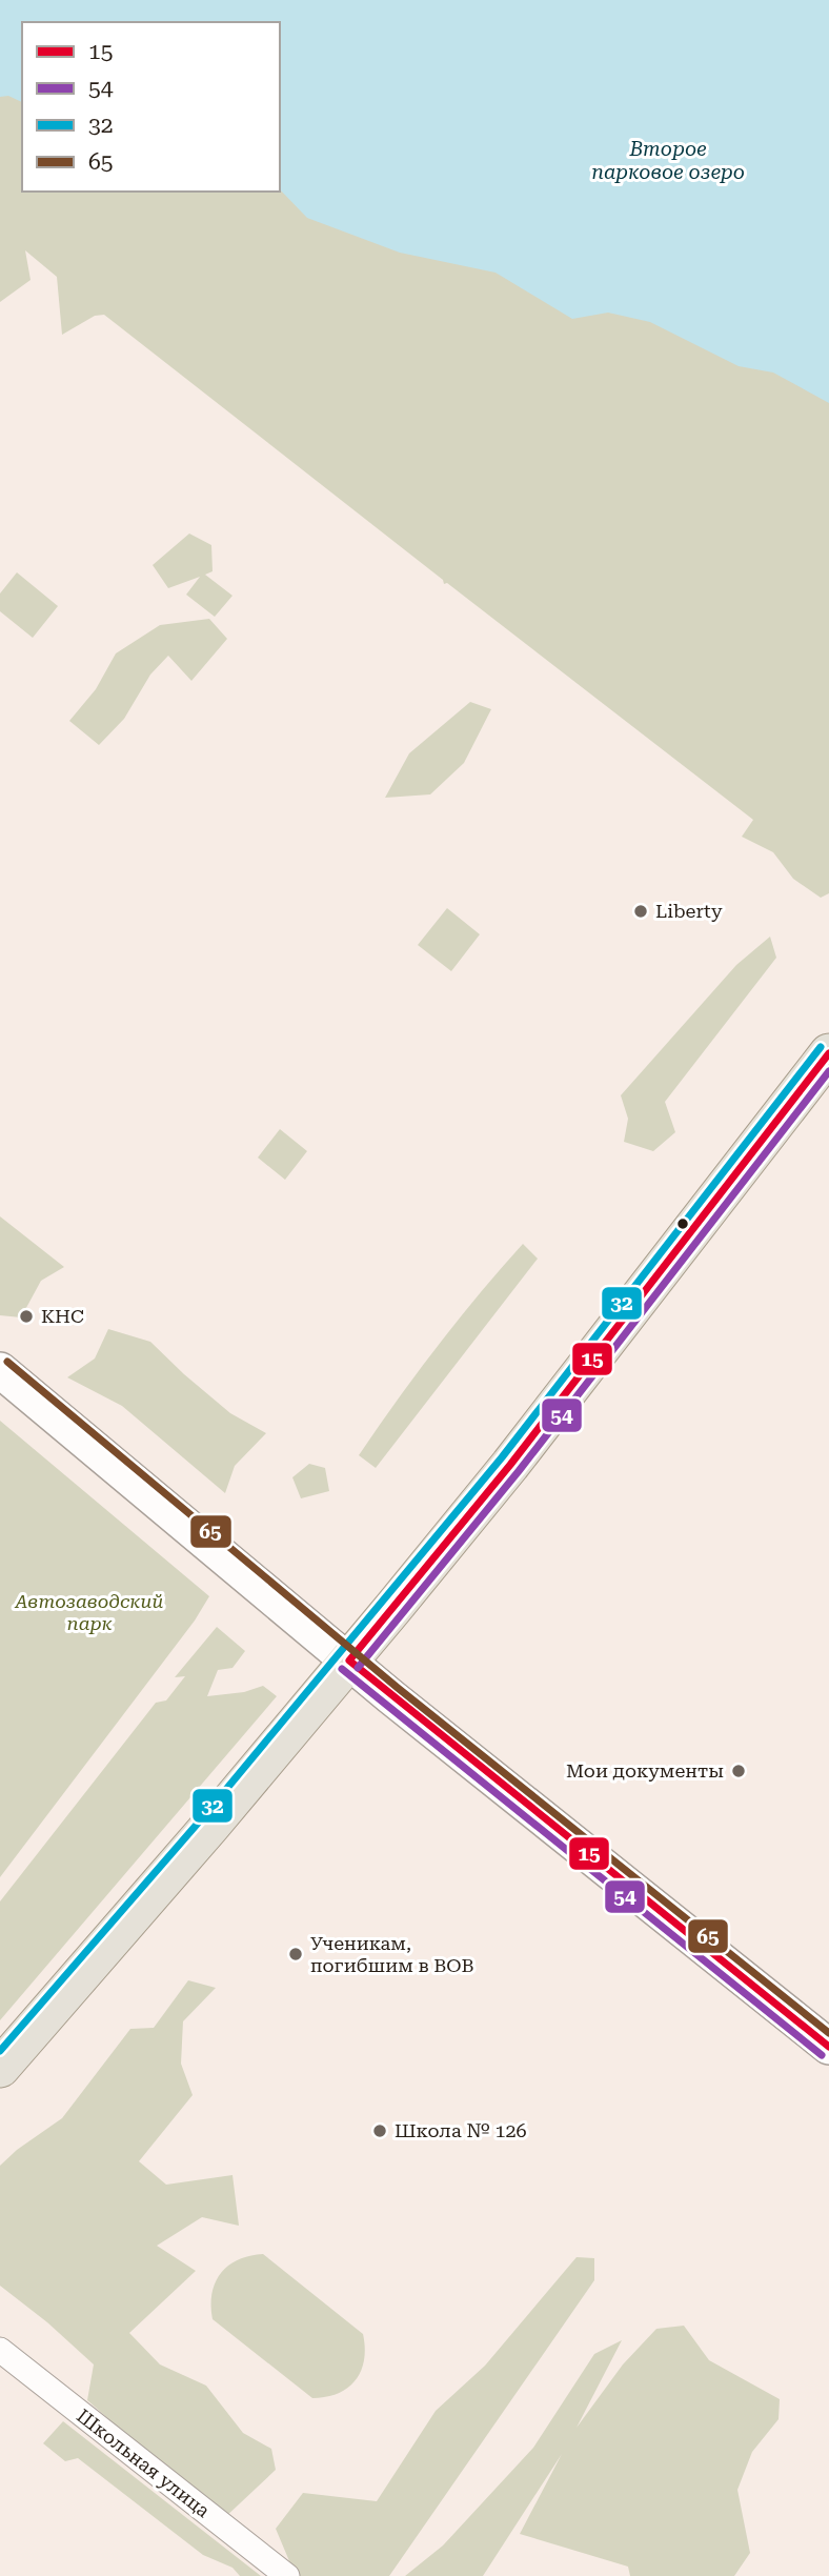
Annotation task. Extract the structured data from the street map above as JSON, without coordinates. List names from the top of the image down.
{
  "streets": {
    "street": ["Школьная улица"]
  },
  "water": ["Второе парковое озеро"],
  "parks": ["Автозаводский парк"],
  "places": [
    "Liberty",
    "КНС",
    "Мои документы",
    "Ученикам, погибшим в ВОВ",
    "Школа № 126"
  ],
  "lines": [
    "transit line 32",
    "transit line 15",
    "transit line 54",
    "transit line 65"
  ],
  "legend": [
    "15",
    "54",
    "32",
    "65"
  ]
}
